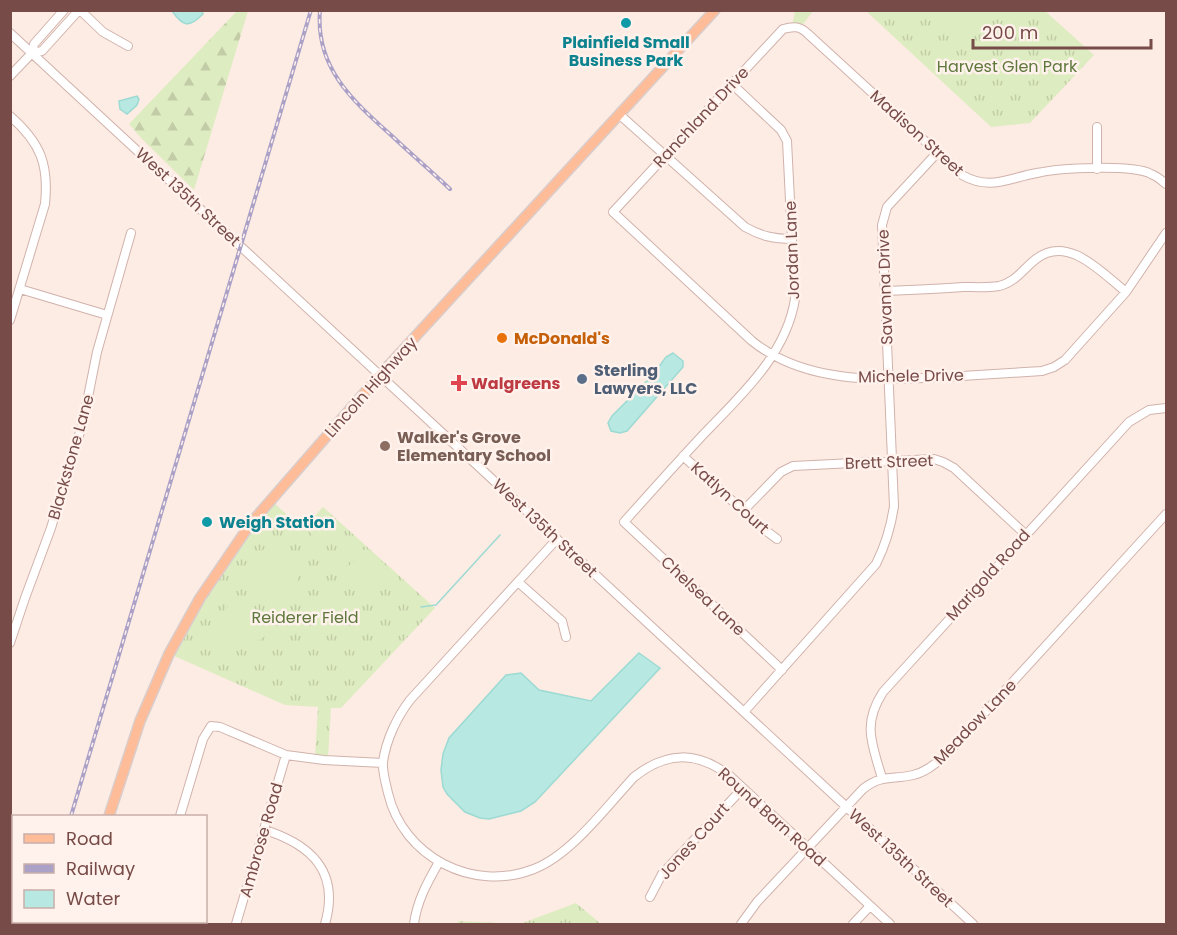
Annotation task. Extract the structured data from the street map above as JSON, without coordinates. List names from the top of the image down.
{
  "streets": {
    "main road": ["Lincoln Highway"],
    "street": [
      "Ranchland Drive",
      "Madison Street",
      "West 135th Street",
      "Jordan Lane",
      "Savanna Drive",
      "Michele Drive",
      "Blackstone Lane",
      "Brett Street",
      "Katlyn Court",
      "Marigold Road",
      "Chelsea Lane",
      "Meadow Lane",
      "Round Barn Road",
      "Ambrose Road",
      "Jones Court"
    ]
  },
  "crossings": [
    ["Ranchland Drive", "Madison Street"],
    ["Ranchland Drive", "Jordan Lane"],
    ["Ranchland Drive", "Michele Drive"],
    ["Madison Street", "Savanna Drive"],
    ["West 135th Street", "Savanna Drive"],
    ["West 135th Street", "Lincoln Highway"],
    ["West 135th Street", "Meadow Lane"],
    ["West 135th Street", "Round Barn Road"],
    ["Jordan Lane", "Michele Drive"],
    ["Jordan Lane", "Katlyn Court"],
    ["Jordan Lane", "Chelsea Lane"],
    ["Savanna Drive", "Michele Drive"],
    ["Savanna Drive", "Brett Street"],
    ["Savanna Drive", "Chelsea Lane"],
    ["Brett Street", "Katlyn Court"],
    ["Brett Street", "Marigold Road"],
    ["Marigold Road", "Meadow Lane"],
    ["Meadow Lane", "Round Barn Road"],
    ["Round Barn Road", "Jones Court"]
  ],
  "parks": ["Harvest Glen Park", "Reiderer Field"],
  "places": {
    "other": [
      "Plainfield Small Business Park",
      "McDonald's",
      "Sterling Lawyers, LLC",
      "Walker's Grove Elementary School",
      "Weigh Station"
    ],
    "health": ["Walgreens"]
  },
  "legend": ["Road", "Railway", "Water"],
  "scale_bar": "200 m"
}
